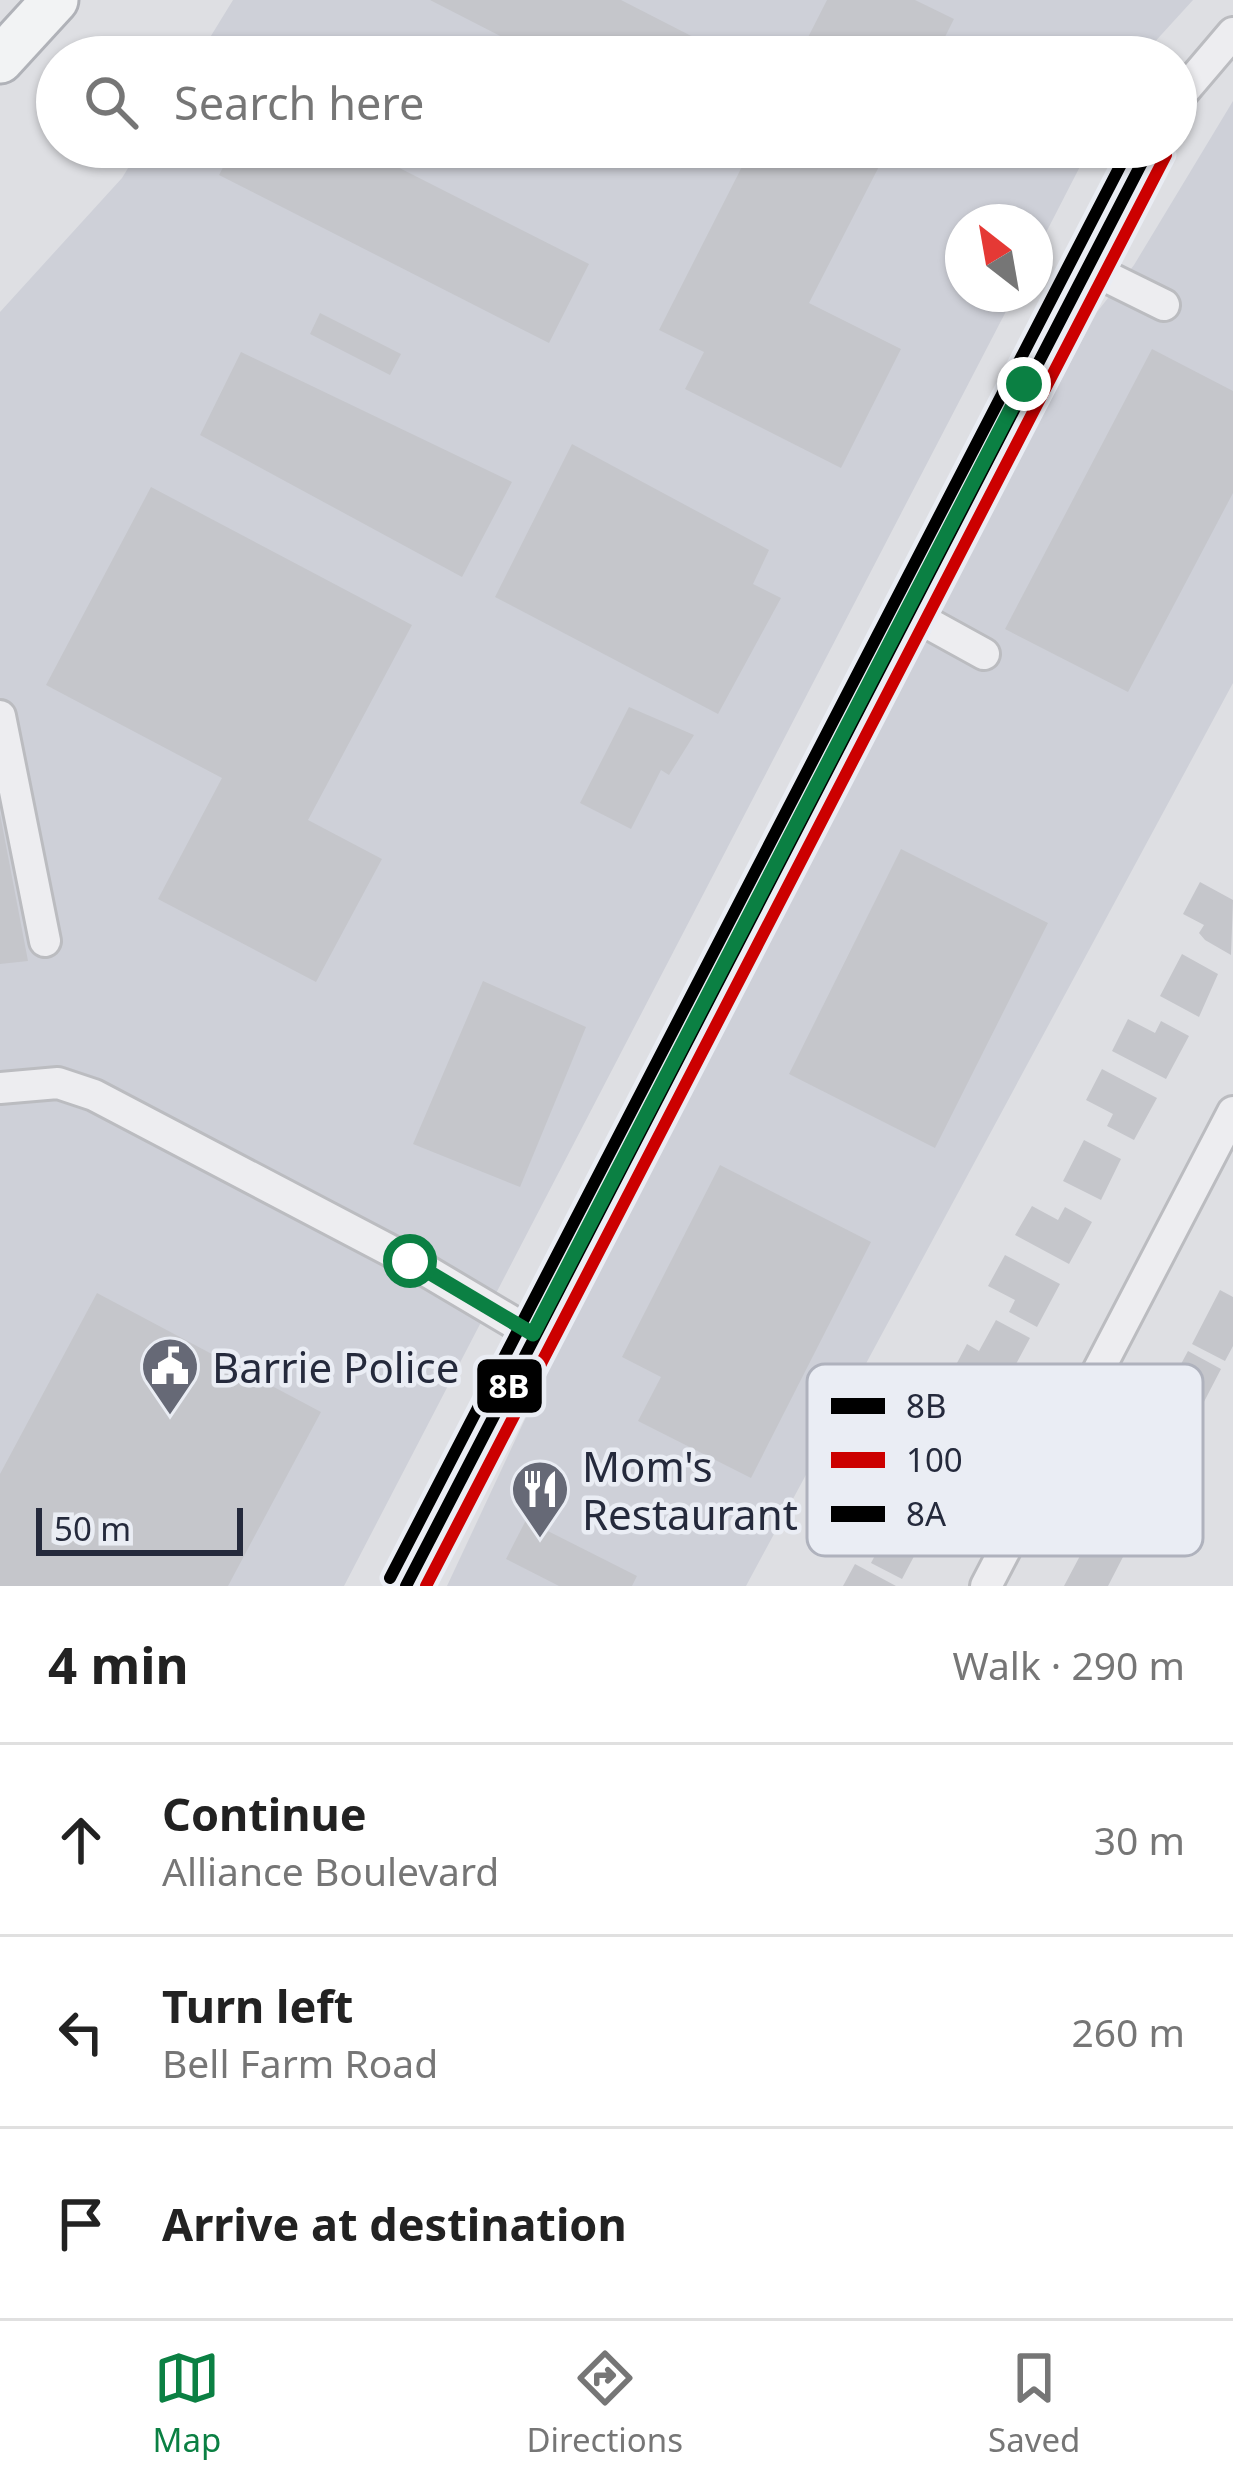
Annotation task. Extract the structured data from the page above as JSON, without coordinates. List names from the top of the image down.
{
  "places": {
    "public building": ["Barrie Police"],
    "restaurant": ["Mom's Restaurant"]
  },
  "lines": ["transit line 8B", "transit line 100", "transit line 8A"],
  "legend": ["8B", "100", "8A"],
  "scale_bar": "50 m",
  "north": "top left",
  "page": {
    "search": "Search here",
    "scale": "50 m",
    "heading": ["4 min", "Walk · 290 m"],
    "list": [
      ["Continue", "Alliance Boulevard", "30 m"],
      ["Turn left", "Bell Farm Road", "260 m"],
      "Arrive at destination"
    ],
    "nav": ["Map", "Directions", "Saved"]
  }
}
